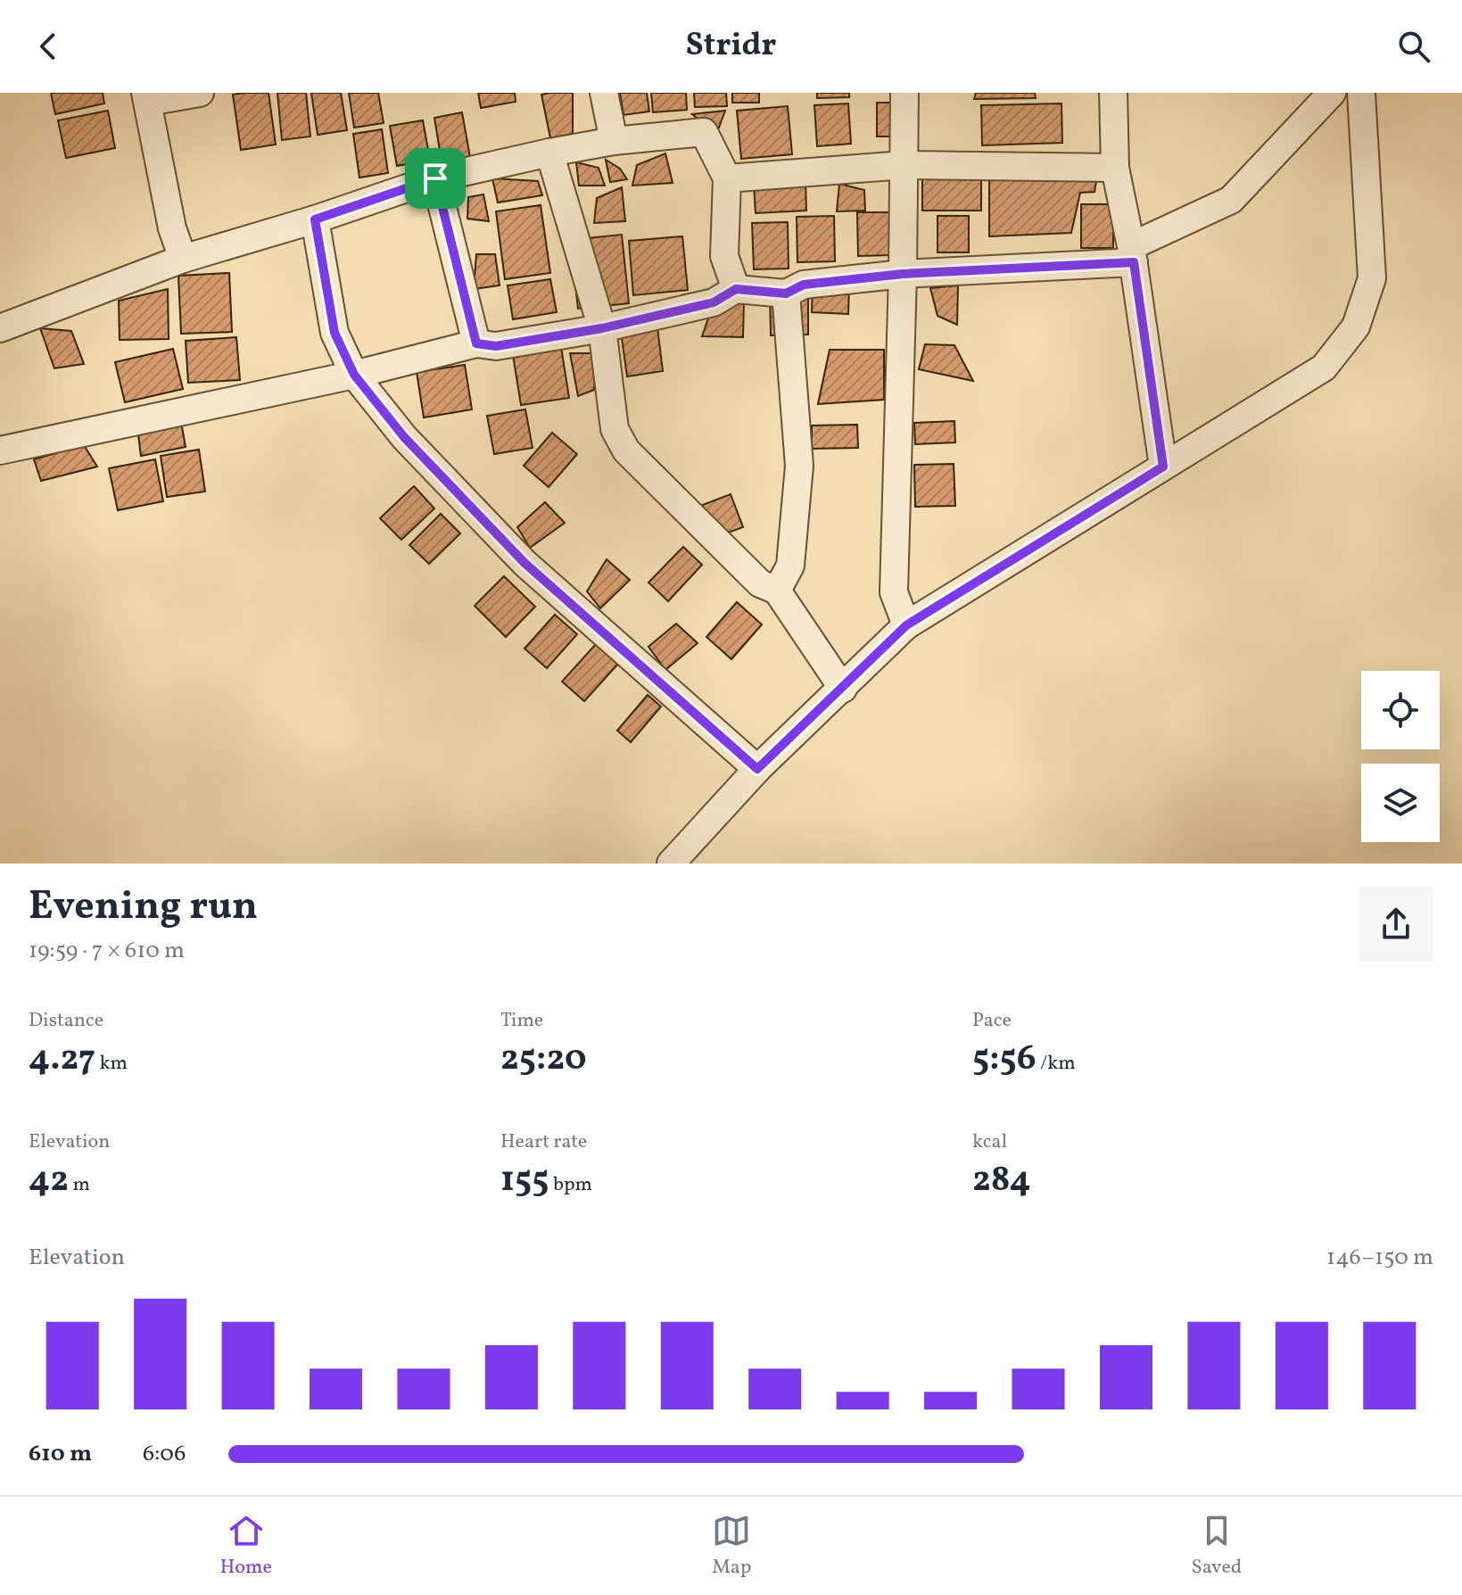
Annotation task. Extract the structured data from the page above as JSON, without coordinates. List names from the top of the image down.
{
  "page": {
    "header": "Stridr",
    "heading": ["Evening run", "19:59 · 7 × 610 m"],
    "stats": [
      ["Distance", "4.27 km"],
      ["Time", "25:20"],
      ["Pace", "5:56 /km"],
      ["Elevation", "42 m"],
      ["Heart rate", "155 bpm"],
      ["kcal", "284"]
    ],
    "chart": ["Elevation", "146–150 m"],
    "list": [
      {
        "name": "610 m",
        "note": "6:06"
      }
    ],
    "tabs": ["Home", "Map", "Saved"]
  }
}
